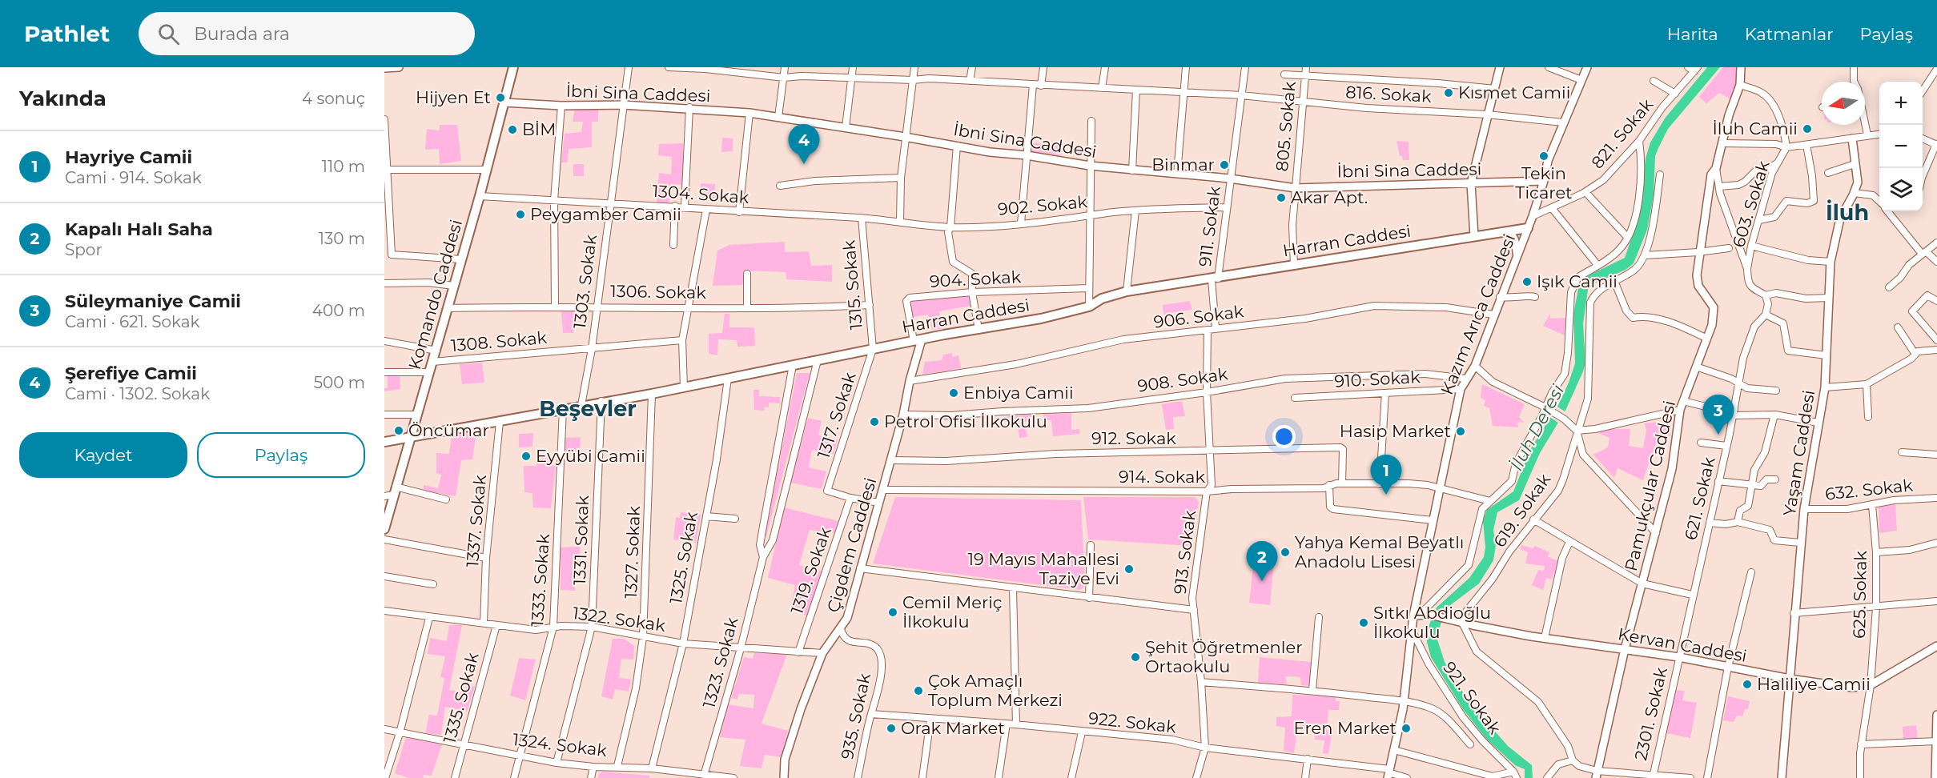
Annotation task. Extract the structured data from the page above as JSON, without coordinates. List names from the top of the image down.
{
  "streets": {
    "main road": ["Harran Caddesi", "Komando Caddesi"],
    "street": [
      "İbni Sina Caddesi",
      "816. Sokak",
      "805. Sokak",
      "821. Sokak",
      "1304. Sokak",
      "603. Sokak",
      "902. Sokak",
      "911. Sokak",
      "904. Sokak",
      "1303. Sokak",
      "1315. Sokak",
      "1306. Sokak",
      "Kazım Arıca Caddesi",
      "906. Sokak",
      "1308. Sokak",
      "910. Sokak",
      "908. Sokak",
      "1317. Sokak",
      "912. Sokak",
      "Yaşam Caddesi",
      "914. Sokak",
      "Pamukçular Caddesi",
      "632. Sokak",
      "621. Sokak",
      "619. Sokak",
      "1337. Sokak",
      "1331. Sokak",
      "Çigdem Caddesi",
      "1327. Sokak",
      "913. Sokak",
      "1325. Sokak",
      "1319. Sokak",
      "1333. Sokak",
      "625. Sokak",
      "1322. Sokak",
      "Kervan Caddesi",
      "1323. Sokak",
      "1335. Sokak",
      "921. Sokak",
      "2301. Sokak",
      "935. Sokak",
      "922. Sokak",
      "1324. Sokak"
    ]
  },
  "crossings": [
    ["İbni Sina Caddesi", "805. Sokak"],
    ["İbni Sina Caddesi", "911. Sokak"],
    ["İbni Sina Caddesi", "1303. Sokak"],
    ["İbni Sina Caddesi", "Komando Caddesi"],
    ["İbni Sina Caddesi", "Kazım Arıca Caddesi"],
    ["816. Sokak", "805. Sokak"],
    ["816. Sokak", "911. Sokak"],
    ["816. Sokak", "Kazım Arıca Caddesi"],
    ["805. Sokak", "Harran Caddesi"],
    ["821. Sokak", "Kazım Arıca Caddesi"],
    ["1304. Sokak", "902. Sokak"],
    ["1304. Sokak", "1303. Sokak"],
    ["1304. Sokak", "1315. Sokak"],
    ["1304. Sokak", "Komando Caddesi"],
    ["603. Sokak", "Pamukçular Caddesi"],
    ["902. Sokak", "911. Sokak"],
    ["902. Sokak", "1315. Sokak"],
    ["911. Sokak", "Harran Caddesi"],
    ["Harran Caddesi", "904. Sokak"],
    ["Harran Caddesi", "1303. Sokak"],
    ["Harran Caddesi", "1315. Sokak"],
    ["Harran Caddesi", "Komando Caddesi"],
    ["Harran Caddesi", "Kazım Arıca Caddesi"],
    ["Harran Caddesi", "1317. Sokak"],
    ["Harran Caddesi", "1337. Sokak"],
    ["Harran Caddesi", "1331. Sokak"],
    ["Harran Caddesi", "Çigdem Caddesi"],
    ["Harran Caddesi", "1327. Sokak"],
    ["Harran Caddesi", "1325. Sokak"],
    ["Harran Caddesi", "1333. Sokak"],
    ["Harran Caddesi", "1323. Sokak"],
    ["904. Sokak", "Çigdem Caddesi"],
    ["1303. Sokak", "1306. Sokak"],
    ["1303. Sokak", "1308. Sokak"],
    ["1315. Sokak", "1306. Sokak"],
    ["1315. Sokak", "1317. Sokak"],
    ["1306. Sokak", "Komando Caddesi"],
    ["Komando Caddesi", "1308. Sokak"],
    ["Kazım Arıca Caddesi", "906. Sokak"],
    ["Kazım Arıca Caddesi", "910. Sokak"],
    ["Kazım Arıca Caddesi", "908. Sokak"],
    ["Kazım Arıca Caddesi", "914. Sokak"],
    ["Kazım Arıca Caddesi", "Kervan Caddesi"],
    ["Kazım Arıca Caddesi", "921. Sokak"],
    ["Kazım Arıca Caddesi", "922. Sokak"],
    ["906. Sokak", "Çigdem Caddesi"],
    ["906. Sokak", "913. Sokak"],
    ["908. Sokak", "Çigdem Caddesi"],
    ["908. Sokak", "913. Sokak"],
    ["1317. Sokak", "1319. Sokak"],
    ["912. Sokak", "914. Sokak"],
    ["912. Sokak", "Çigdem Caddesi"],
    ["912. Sokak", "913. Sokak"],
    ["Yaşam Caddesi", "632. Sokak"],
    ["Yaşam Caddesi", "Kervan Caddesi"],
    ["914. Sokak", "Çigdem Caddesi"],
    ["914. Sokak", "913. Sokak"],
    ["Pamukçular Caddesi", "Kervan Caddesi"],
    ["632. Sokak", "625. Sokak"],
    ["621. Sokak", "Kervan Caddesi"],
    ["621. Sokak", "2301. Sokak"],
    ["619. Sokak", "Kervan Caddesi"],
    ["1337. Sokak", "1322. Sokak"],
    ["1331. Sokak", "1322. Sokak"],
    ["1331. Sokak", "1324. Sokak"],
    ["Çigdem Caddesi", "1322. Sokak"],
    ["Çigdem Caddesi", "935. Sokak"],
    ["1327. Sokak", "1322. Sokak"],
    ["1327. Sokak", "1324. Sokak"],
    ["913. Sokak", "922. Sokak"],
    ["1325. Sokak", "1322. Sokak"],
    ["1325. Sokak", "1324. Sokak"],
    ["1319. Sokak", "1322. Sokak"],
    ["1333. Sokak", "1322. Sokak"],
    ["1333. Sokak", "1324. Sokak"],
    ["625. Sokak", "Kervan Caddesi"],
    ["1322. Sokak", "1323. Sokak"],
    ["1322. Sokak", "1335. Sokak"],
    ["Kervan Caddesi", "2301. Sokak"],
    ["1323. Sokak", "1324. Sokak"],
    ["1335. Sokak", "1324. Sokak"],
    ["935. Sokak", "922. Sokak"]
  ],
  "districts": ["İluh", "Beşevler"],
  "water": ["İluh Deresi"],
  "places": [
    "Kısmet Camii",
    "Hijyen Et",
    "İluh Camii",
    "BİM",
    "Tekin Ticaret",
    "Binmar",
    "Akar Apt.",
    "Peygamber Camii",
    "Işık Camii",
    "Enbiya Camii",
    "Petrol Ofisi İlkokulu",
    "Öncümar",
    "Hasip Market",
    "Eyyübi Camii",
    "Yahya Kemal Beyatlı Anadolu Lisesi",
    "19 Mayıs Mahallesi Taziye Evi",
    "Cemil Meriç İlkokulu",
    "Sıtkı Abdioğlu İlkokulu",
    "Şehit Öğretmenler Ortaokulu",
    "Haliliye Camii",
    "Çok Amaçlı Toplum Merkezi",
    "Orak Market",
    "Eren Market"
  ],
  "north": "left",
  "page": {
    "header": "Pathlet",
    "search": "Burada ara",
    "nav": ["Harita", "Katmanlar", "Paylaş"],
    "heading": ["Yakında", "4 sonuç"],
    "map_buttons": ["+", "−"],
    "pins": [
      "4",
      "3",
      "1",
      "2"
    ],
    "list": [
      {
        "mark": "1",
        "name": "Hayriye Camii",
        "note": "Cami · 914. Sokak",
        "value": "110 m"
      },
      {
        "mark": "2",
        "name": "Kapalı Halı Saha",
        "note": "Spor",
        "value": "130 m"
      },
      {
        "mark": "3",
        "name": "Süleymaniye Camii",
        "note": "Cami · 621. Sokak",
        "value": "400 m"
      },
      {
        "mark": "4",
        "name": "Şerefiye Camii",
        "note": "Cami · 1302. Sokak",
        "value": "500 m"
      }
    ],
    "buttons": ["Kaydet", "Paylaş"]
  }
}
